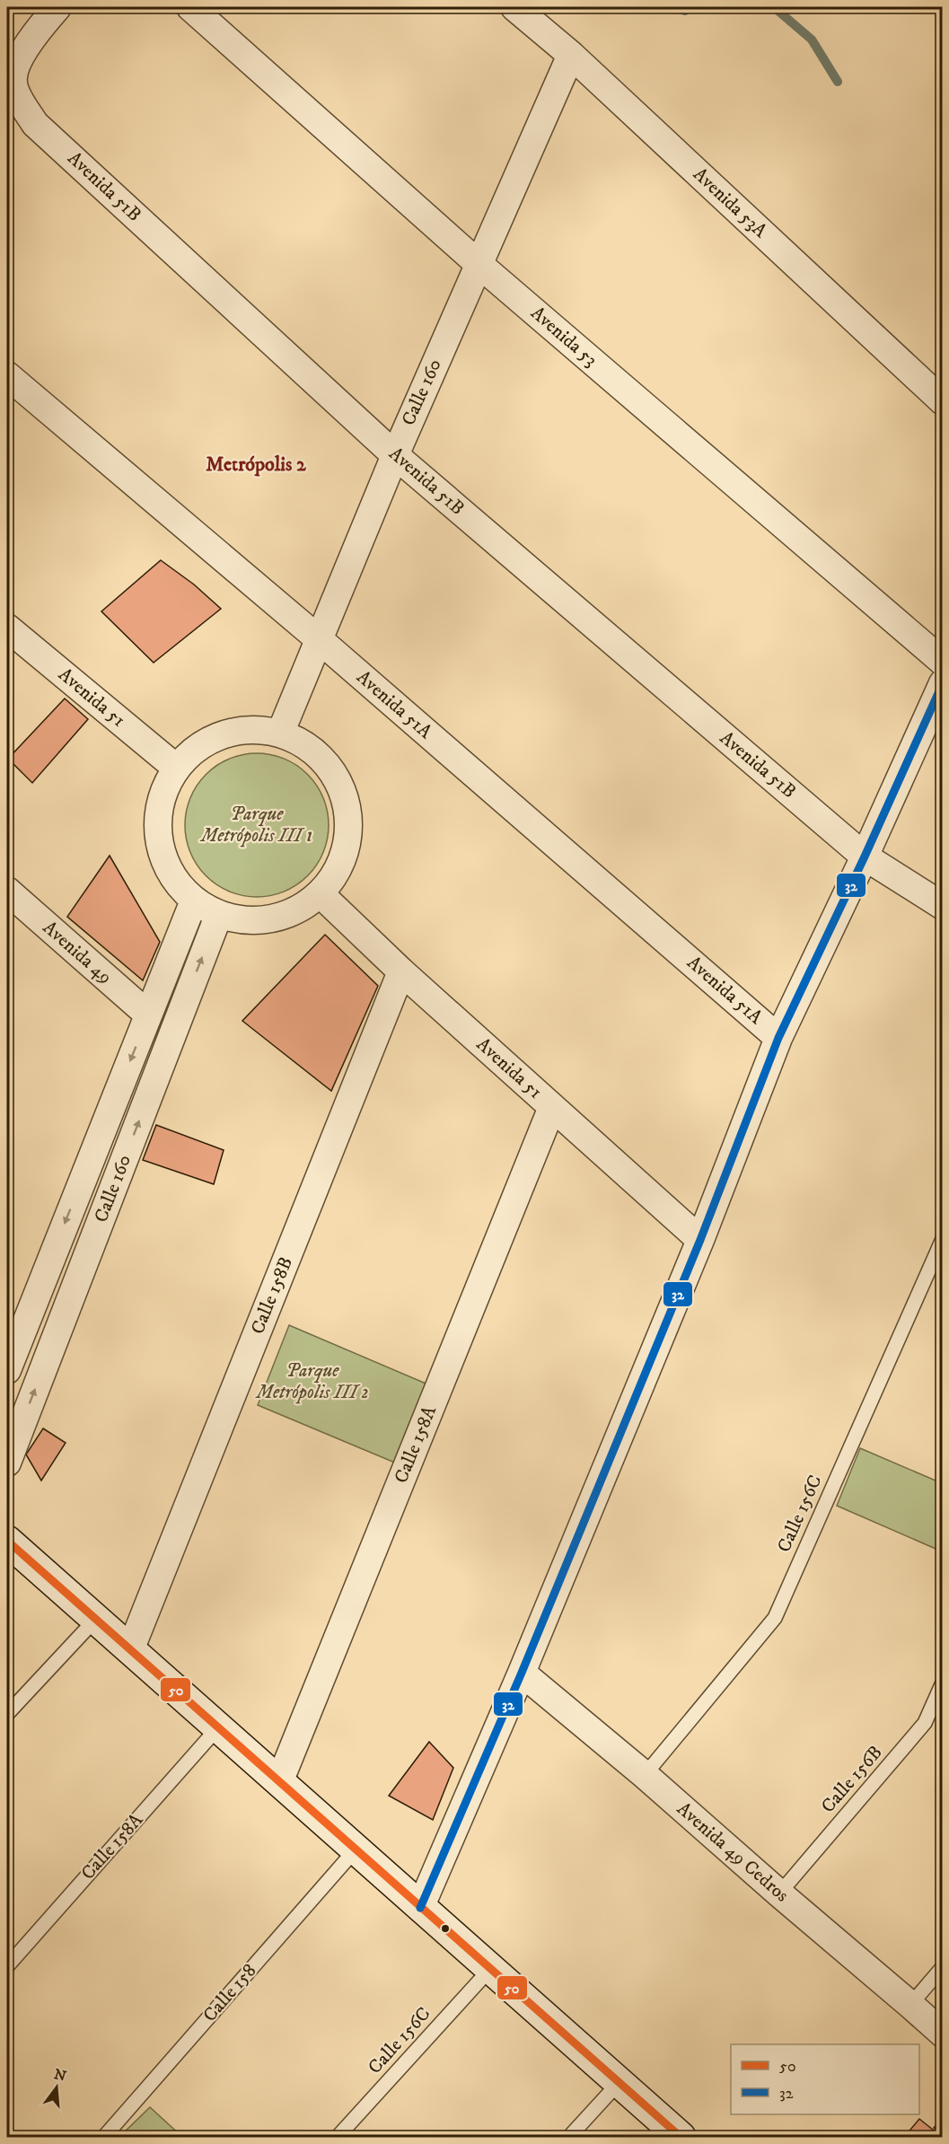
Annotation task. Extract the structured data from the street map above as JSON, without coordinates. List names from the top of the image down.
{
  "streets": {
    "street": [
      "Avenida 51B",
      "Avenida 53A",
      "Avenida 53",
      "Calle 160",
      "Avenida 51",
      "Avenida 51A",
      "Avenida 49",
      "Calle 158B",
      "Calle 158A",
      "Avenida 49 Cedros"
    ],
    "lane": ["Calle 156C", "Calle 156B", "Calle 158"]
  },
  "crossings": [
    ["Avenida 51B", "Calle 160"],
    ["Avenida 53A", "Calle 160"],
    ["Avenida 53", "Calle 160"],
    ["Calle 160", "Avenida 51"],
    ["Calle 160", "Avenida 51A"],
    ["Calle 160", "Avenida 49"],
    ["Avenida 51", "Calle 158B"],
    ["Avenida 51", "Calle 158A"],
    ["Calle 156C", "Avenida 49 Cedros"],
    ["Calle 156B", "Avenida 49 Cedros"]
  ],
  "districts": ["Metrópolis 2"],
  "parks": ["Parque Metrópolis III 1", "Parque Metrópolis III 2"],
  "lines": ["transit line 32", "transit line 50"],
  "legend": ["50", "32"],
  "north": "top"
}
